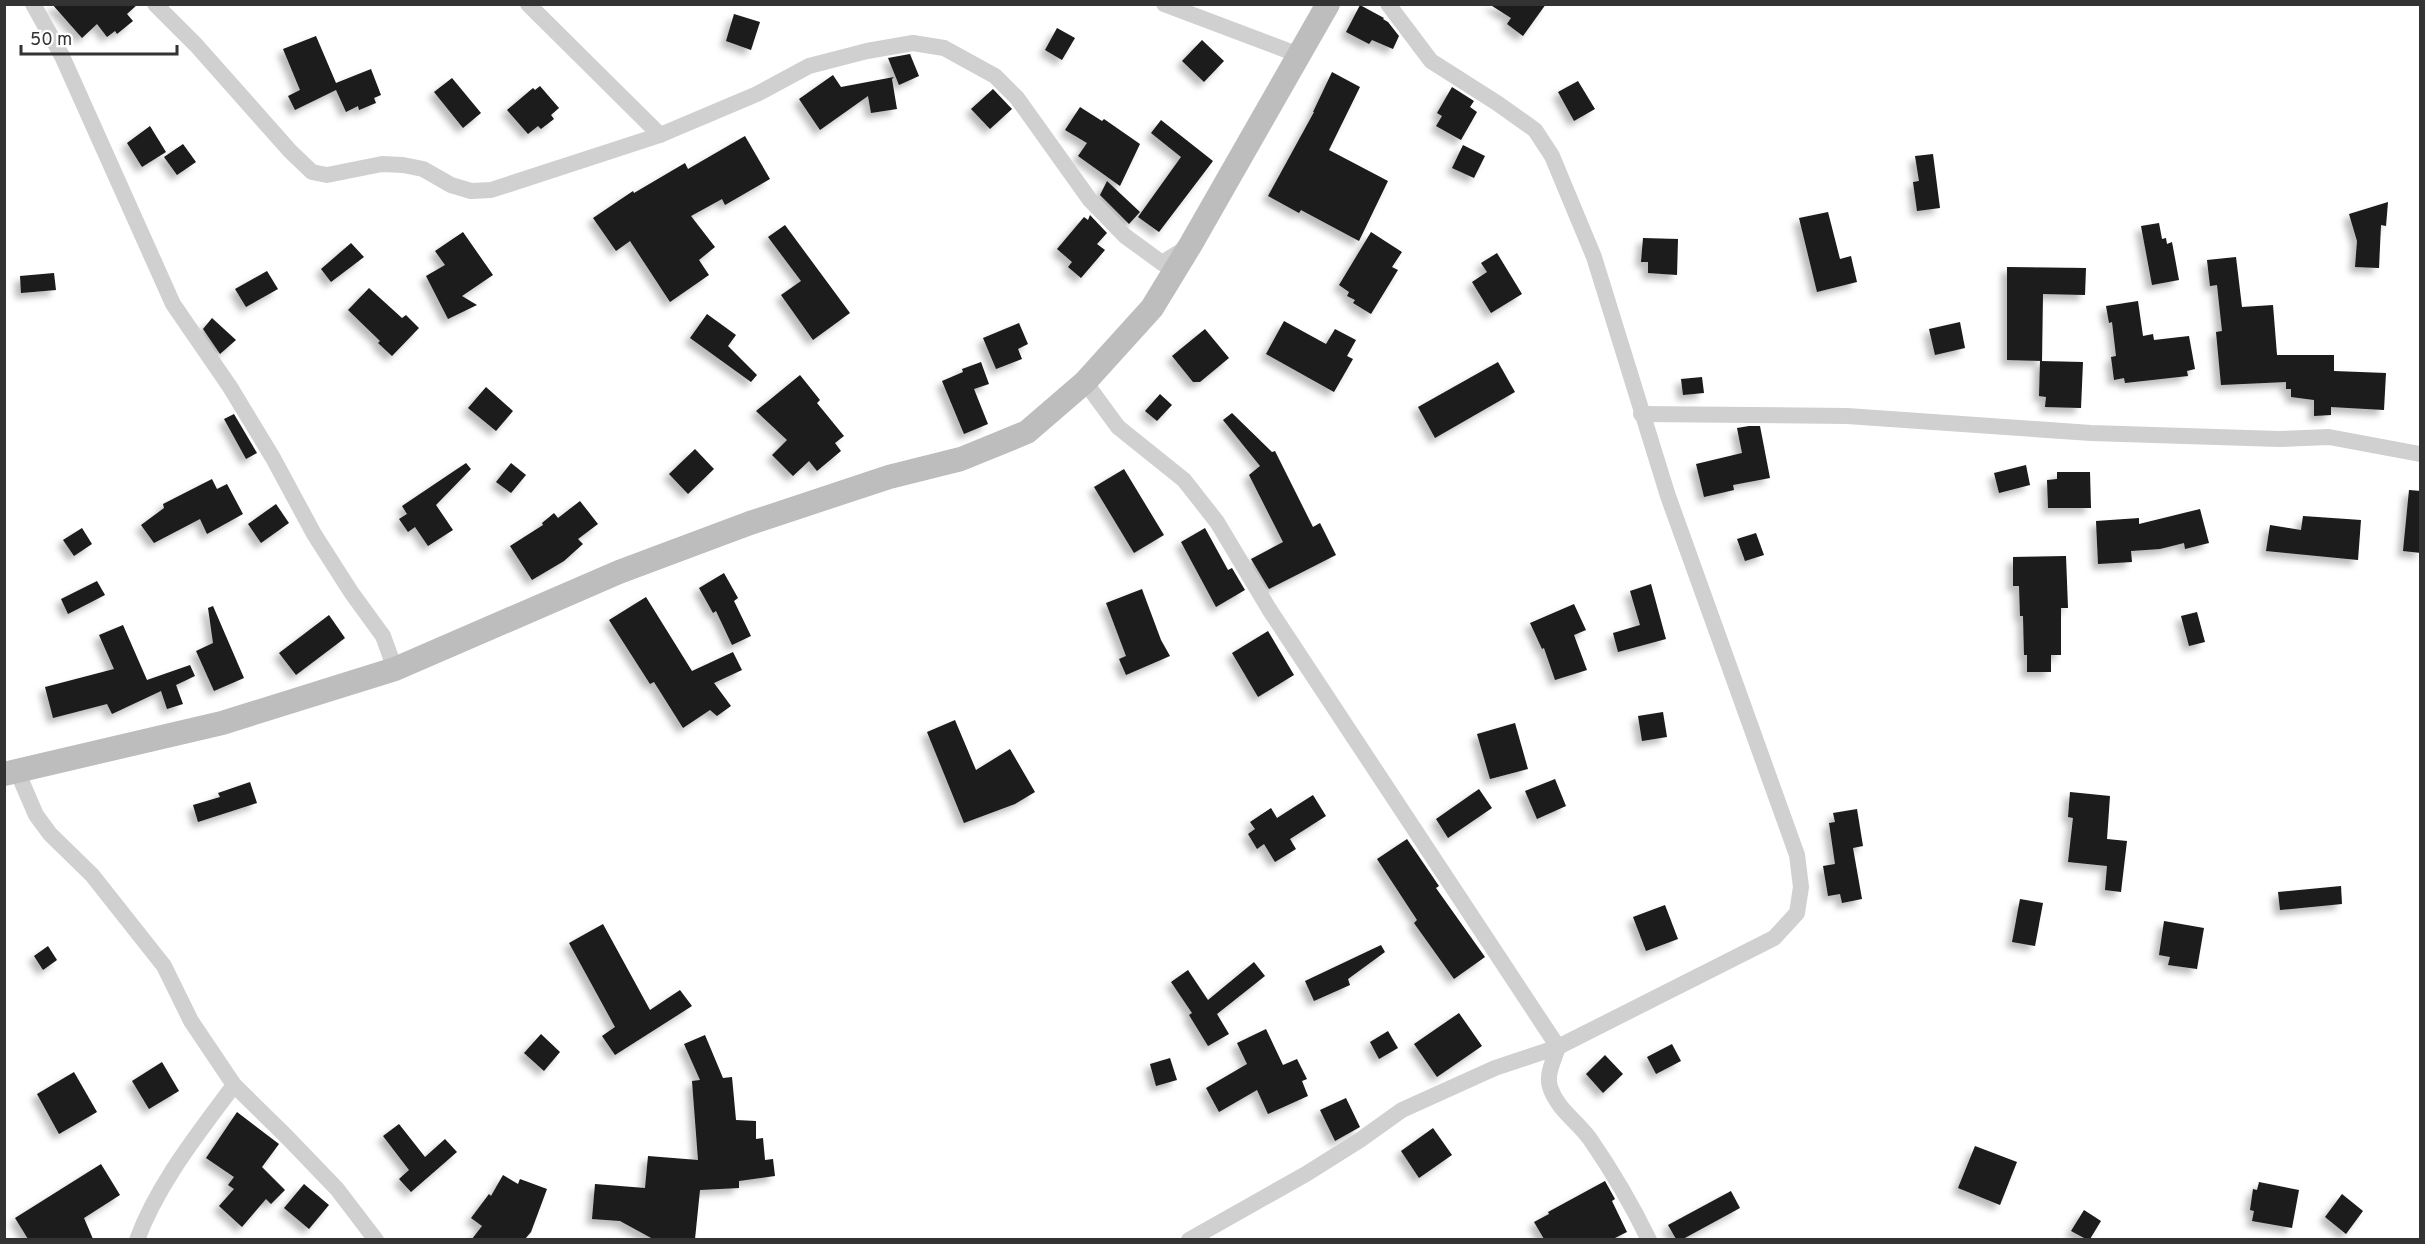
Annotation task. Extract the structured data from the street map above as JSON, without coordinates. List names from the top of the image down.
{
  "scale_bar": "50 m"
}
